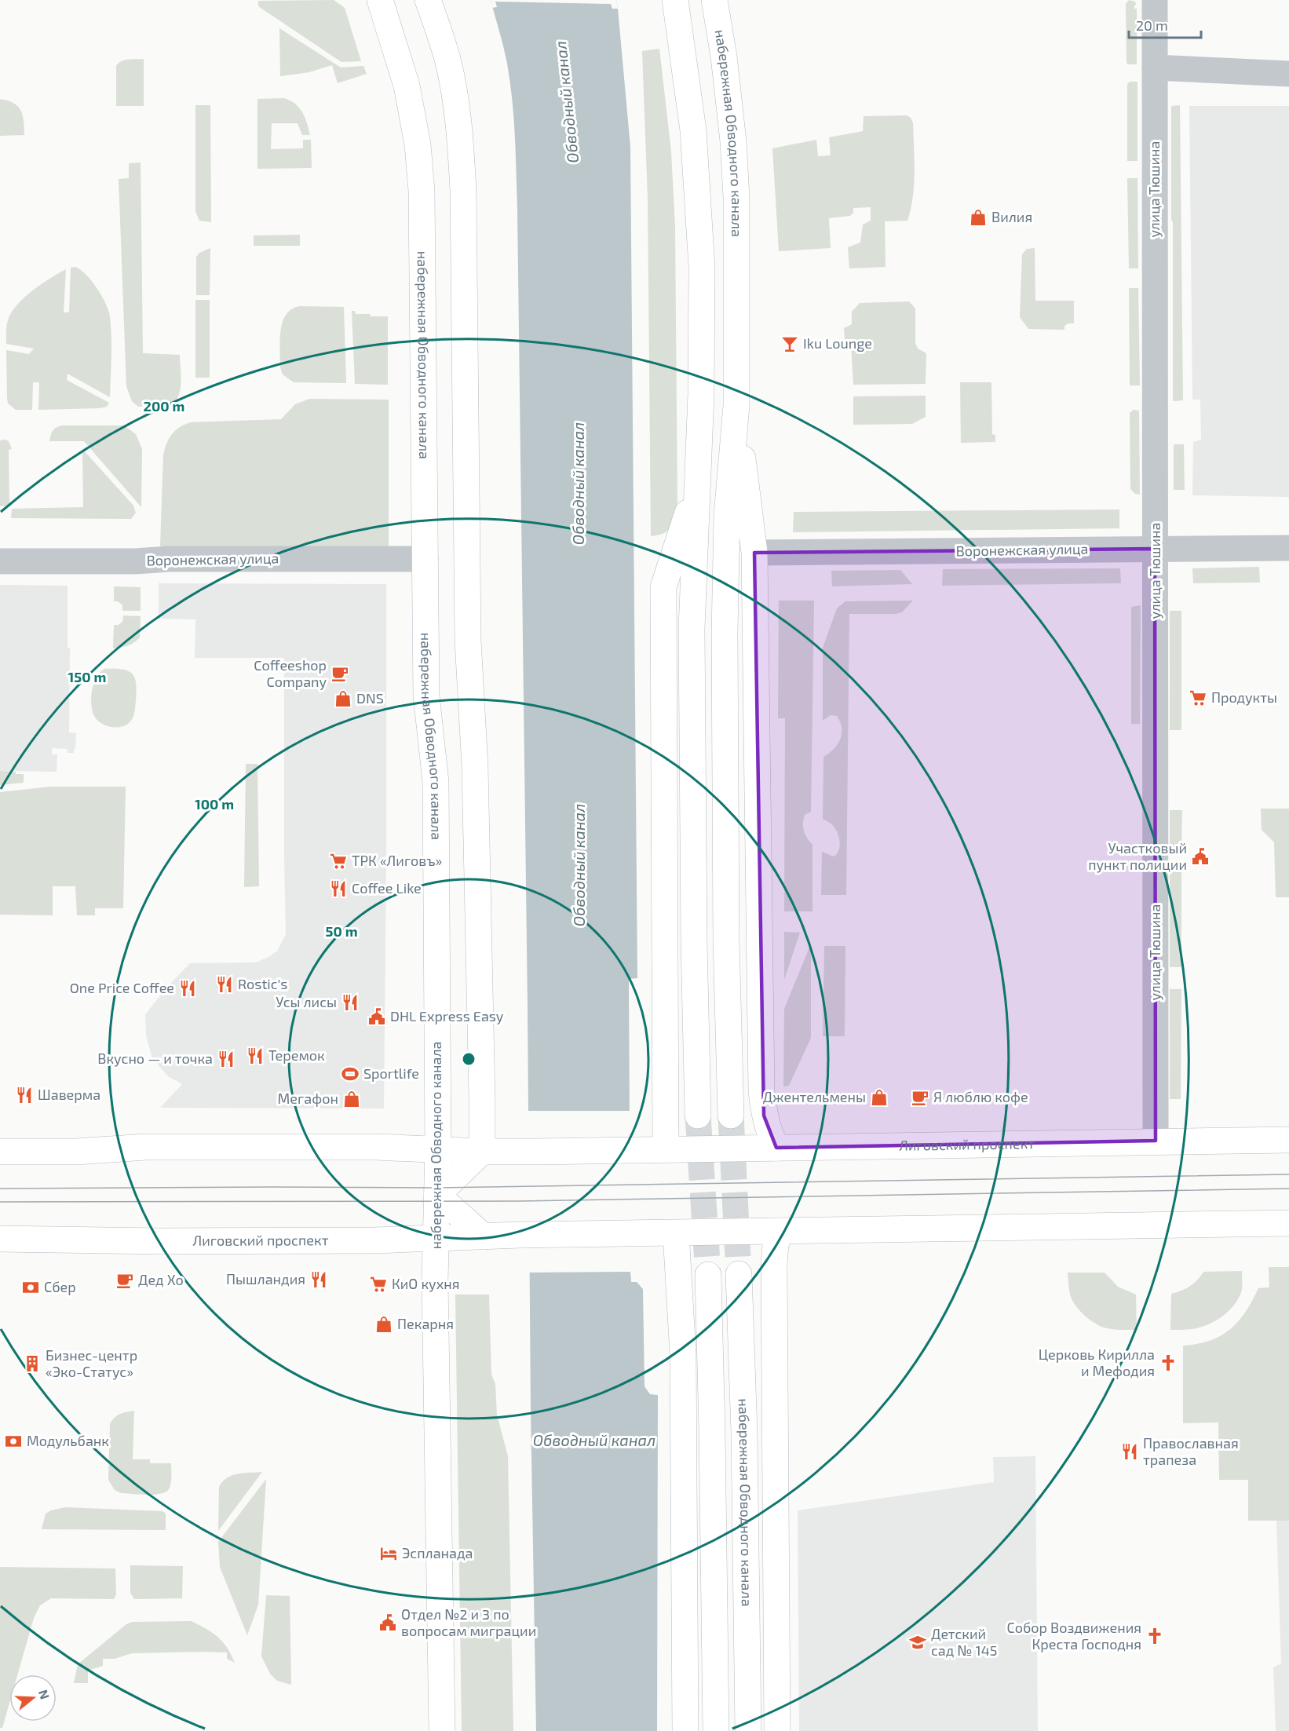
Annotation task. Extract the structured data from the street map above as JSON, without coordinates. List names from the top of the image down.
{
  "streets": {
    "main road": ["набережная Обводного канала", "Лиговский проспект"],
    "street": ["улица Тюшина", "Воронежская улица"]
  },
  "crossings": [
    ["набережная Обводного канала", "Воронежская улица"],
    ["набережная Обводного канала", "Лиговский проспект"],
    ["улица Тюшина", "Воронежская улица"],
    ["улица Тюшина", "Лиговский проспект"]
  ],
  "water": ["Обводный канал"],
  "places": {
    "shop": [
      "Вилия",
      "DNS",
      "Джентельмены",
      "Мегафон",
      "Пекарня"
    ],
    "bar": ["Iku Lounge"],
    "cafe": ["Coffeeshop Company", "Я люблю кофе", "Дед Хо"],
    "supermarket": ["Продукты", "ТРК «Лиговъ»", "КиО кухня"],
    "public building": ["Участковый пункт полиции", "DHL Express Easy", "Отдел №2 и 3 по вопросам миграции"],
    "restaurant": [
      "Coffee Like",
      "Rostic's",
      "One Price Coffee",
      "Усы лисы",
      "Теремок",
      "Вкусно — и точка",
      "Шаверма",
      "Пышландия",
      "Православная трапеза"
    ],
    "sports": ["Sportlife"],
    "bank": ["Сбер", "Модульбанк"],
    "church": ["Церковь Кирилла и Мефодия", "Собор Воздвижения Креста Господня"],
    "building": ["Бизнес-центр «Эко-Статус»"],
    "hotel": ["Эспланада"],
    "school or university": ["Детский сад № 145"]
  },
  "scale_bar": "20 m",
  "north": "right",
  "rings": [
    "200 m",
    "150 m",
    "100 m",
    "50 m"
  ]
}
